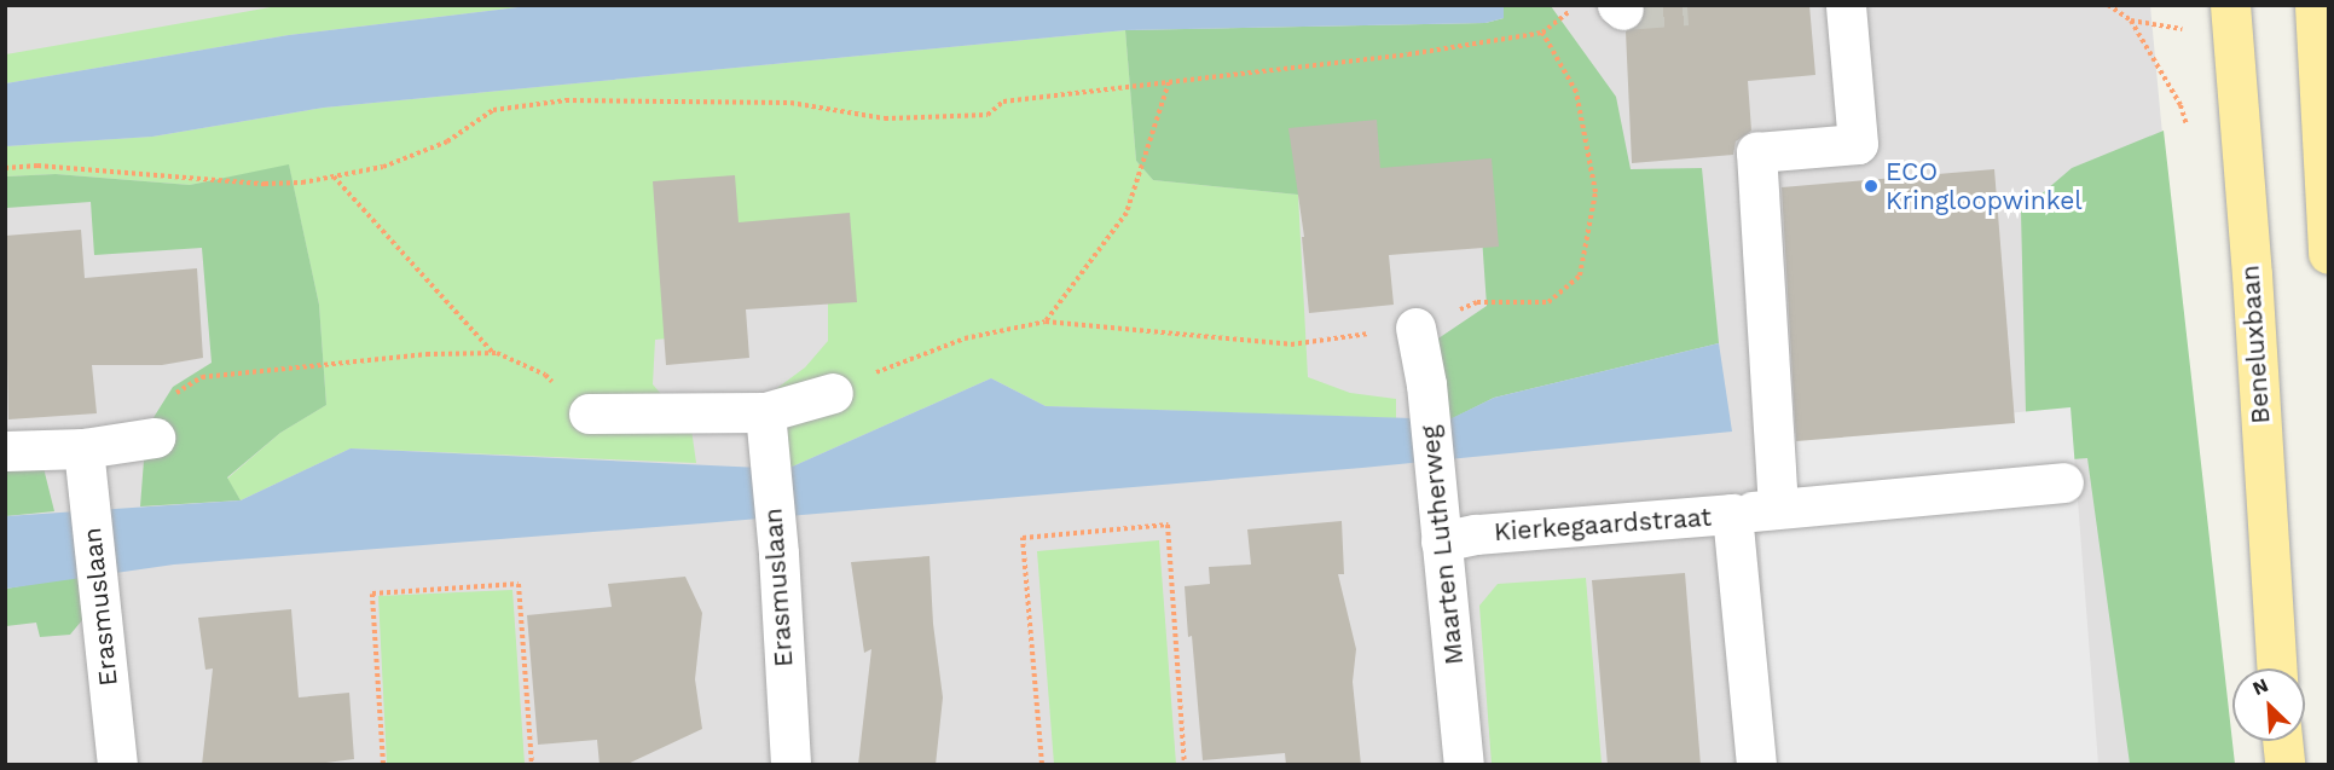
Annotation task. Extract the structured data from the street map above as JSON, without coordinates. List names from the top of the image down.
{
  "streets": {
    "main road": ["Beneluxbaan"],
    "street": ["Kierkegaardstraat", "Maarten Lutherweg", "Erasmuslaan"]
  },
  "crossings": [
    ["Kierkegaardstraat", "Maarten Lutherweg"]
  ],
  "places": ["ECO Kringloopwinkel"],
  "north": "top left"
}
